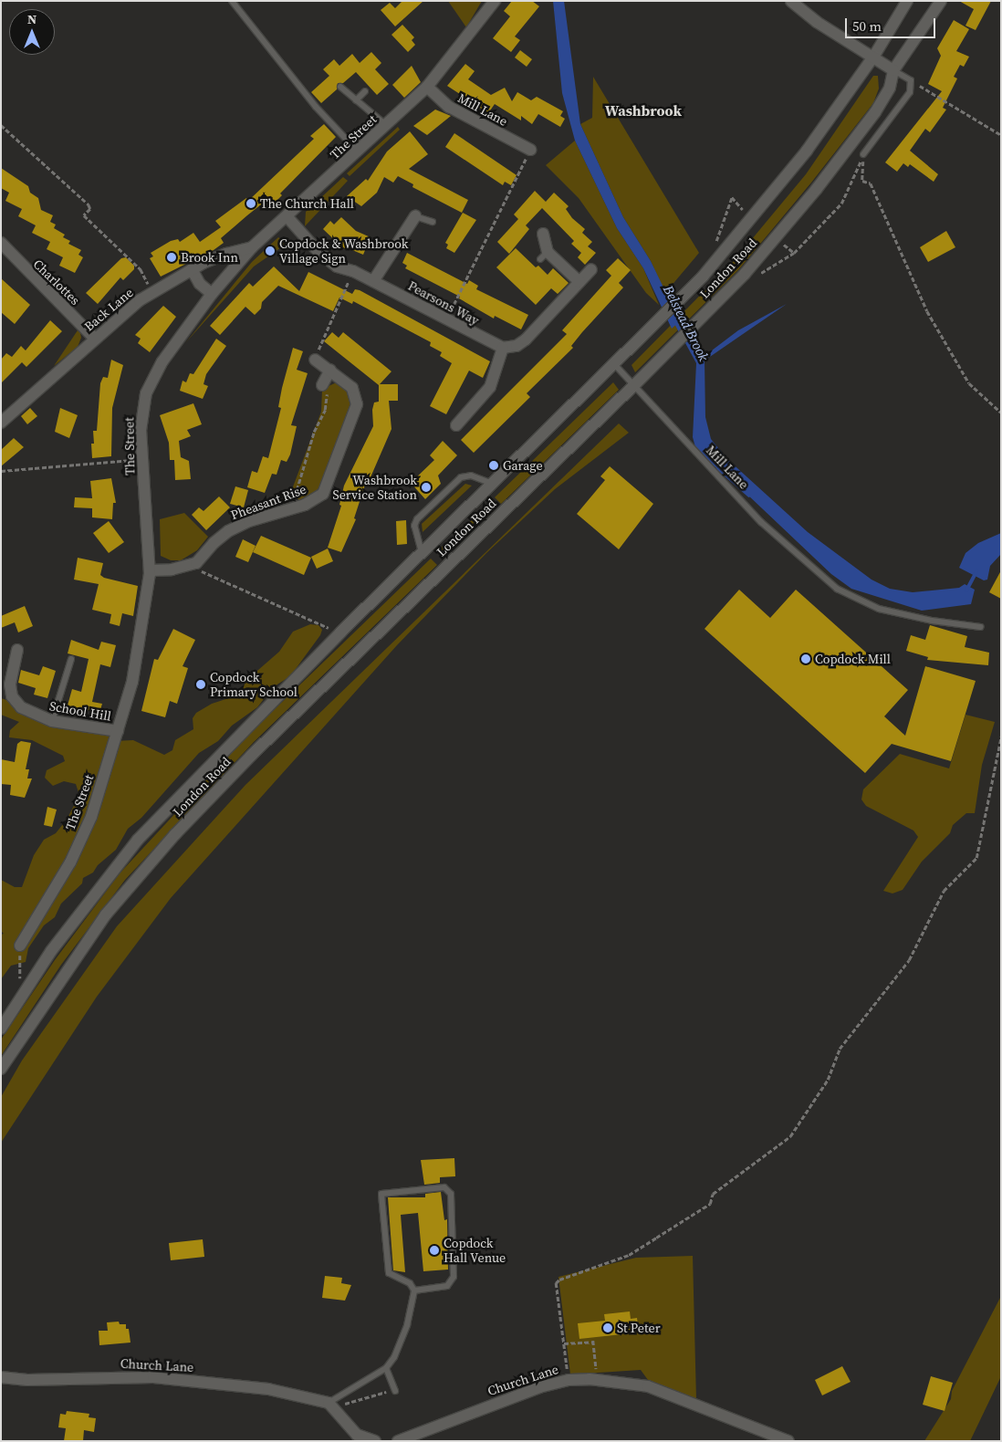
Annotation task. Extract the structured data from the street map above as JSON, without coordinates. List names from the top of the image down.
{
  "streets": {
    "street": [
      "Mill Lane",
      "The Street",
      "London Road",
      "Charlottes",
      "Pearsons Way",
      "Back Lane",
      "Pheasant Rise",
      "School Hill",
      "Church Lane"
    ]
  },
  "crossings": [
    ["Mill Lane", "The Street"],
    ["Mill Lane", "London Road"],
    ["The Street", "Pearsons Way"],
    ["The Street", "Back Lane"],
    ["The Street", "School Hill"],
    ["Charlottes", "Back Lane"]
  ],
  "districts": ["Washbrook"],
  "water": ["Belstead Brook"],
  "places": [
    "The Church Hall",
    "Copdock & Washbrook Village Sign",
    "Brook Inn",
    "Garage",
    "Washbrook Service Station",
    "Copdock Mill",
    "Copdock Primary School",
    "Copdock Hall Venue",
    "St Peter"
  ],
  "scale_bar": "50 m",
  "north": "top"
}
